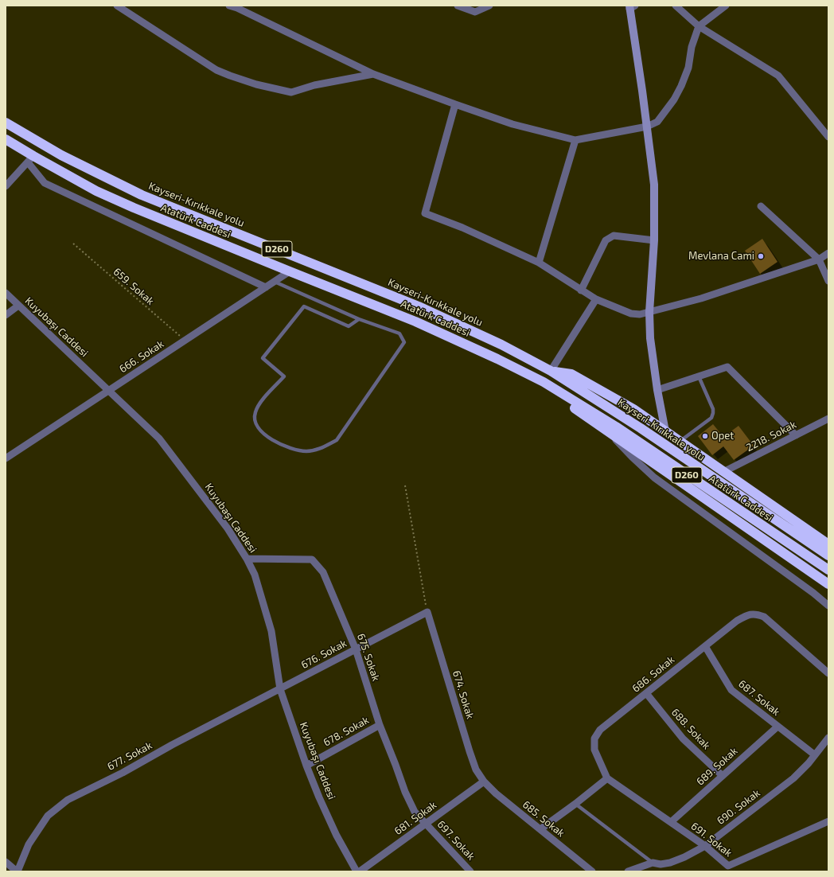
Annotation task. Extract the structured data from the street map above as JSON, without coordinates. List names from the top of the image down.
{
  "streets": {
    "highway": ["Kayseri-Kırıkkale yolu", "Atatürk Caddesi", "D260"],
    "street": [
      "Kuyubaşı Caddesi",
      "666. Sokak",
      "2218. Sokak",
      "676. Sokak",
      "675. Sokak",
      "686. Sokak",
      "674. Sokak",
      "687. Sokak",
      "688. Sokak",
      "678. Sokak",
      "677. Sokak",
      "689. Sokak",
      "690. Sokak",
      "681. Sokak",
      "685. Sokak",
      "691. Sokak",
      "697. Sokak"
    ],
    "path": ["659. Sokak"]
  },
  "crossings": [
    ["Atatürk Caddesi", "666. Sokak"],
    ["659. Sokak", "666. Sokak"],
    ["Kuyubaşı Caddesi", "666. Sokak"],
    ["Kuyubaşı Caddesi", "676. Sokak"],
    ["Kuyubaşı Caddesi", "675. Sokak"],
    ["Kuyubaşı Caddesi", "678. Sokak"],
    ["Kuyubaşı Caddesi", "677. Sokak"],
    ["676. Sokak", "675. Sokak"],
    ["676. Sokak", "674. Sokak"],
    ["676. Sokak", "677. Sokak"],
    ["675. Sokak", "678. Sokak"],
    ["675. Sokak", "681. Sokak"],
    ["675. Sokak", "697. Sokak"],
    ["686. Sokak", "687. Sokak"],
    ["686. Sokak", "688. Sokak"],
    ["686. Sokak", "691. Sokak"],
    ["674. Sokak", "681. Sokak"],
    ["674. Sokak", "685. Sokak"],
    ["687. Sokak", "689. Sokak"],
    ["687. Sokak", "690. Sokak"],
    ["688. Sokak", "689. Sokak"],
    ["689. Sokak", "691. Sokak"],
    ["690. Sokak", "691. Sokak"],
    ["681. Sokak", "685. Sokak"],
    ["681. Sokak", "697. Sokak"]
  ],
  "places": ["Mevlana Cami", "Opet"]
}
